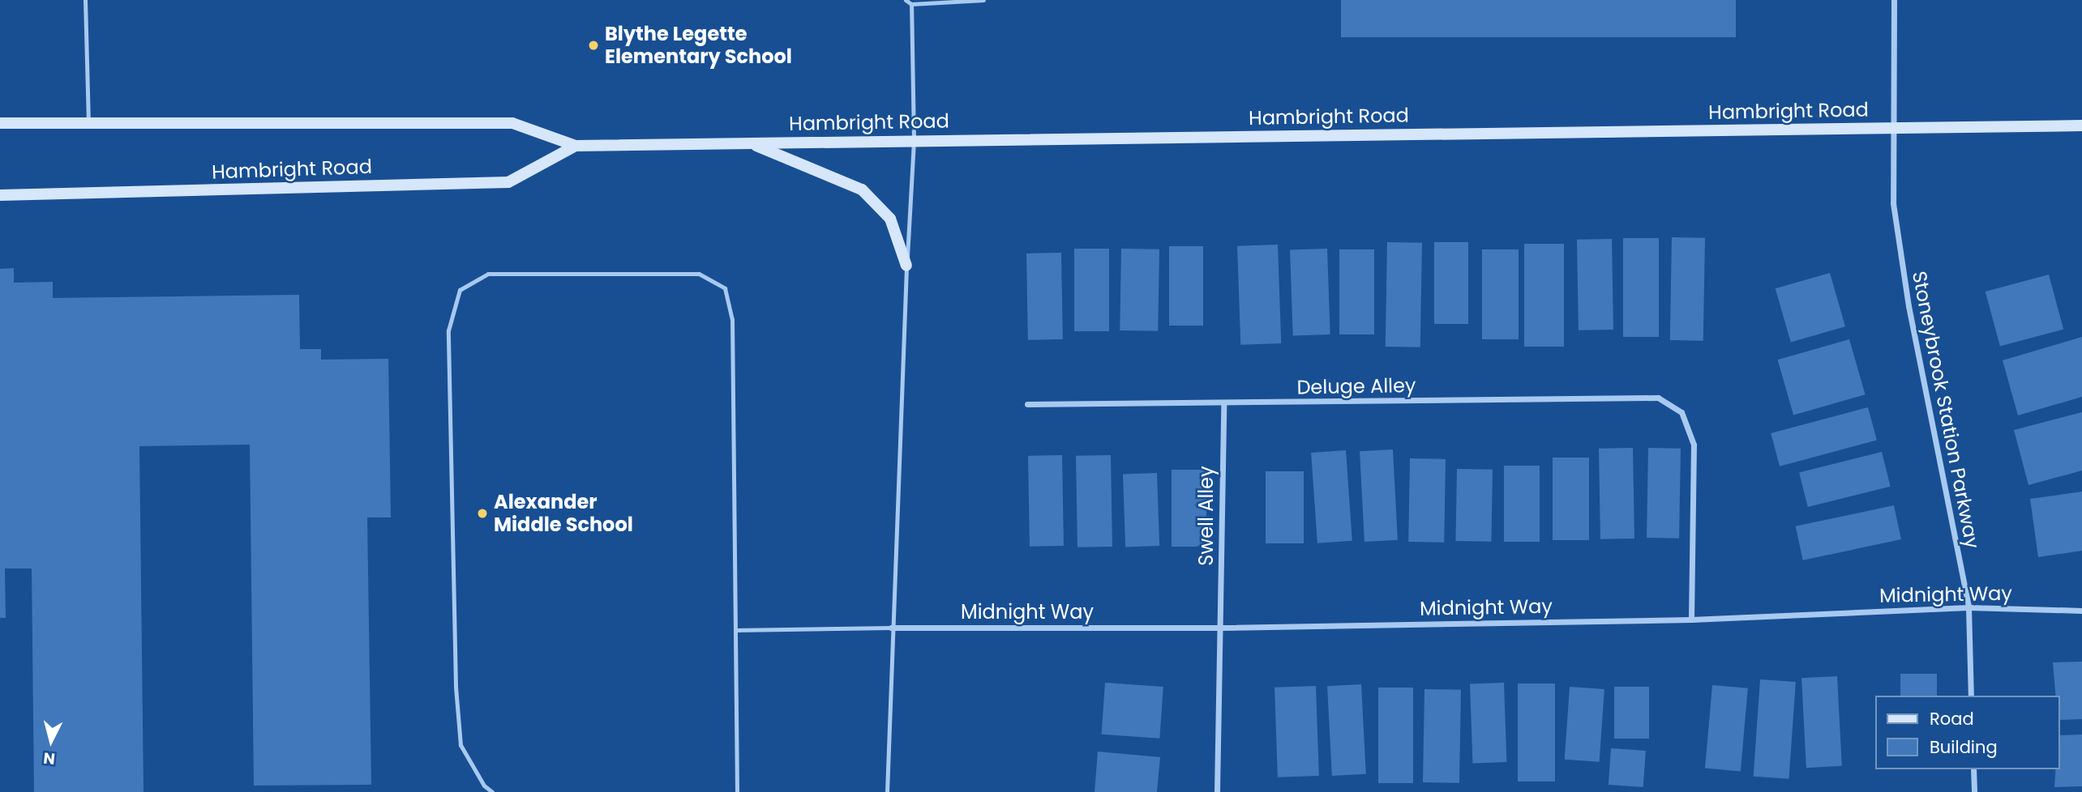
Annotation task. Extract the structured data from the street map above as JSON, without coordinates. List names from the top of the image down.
{
  "streets": {
    "main road": ["Hambright Road"],
    "street": [
      "Deluge Alley",
      "Stoneybrook Station Parkway",
      "Swell Alley",
      "Midnight Way"
    ]
  },
  "crossings": [
    ["Hambright Road", "Stoneybrook Station Parkway"],
    ["Deluge Alley", "Swell Alley"],
    ["Deluge Alley", "Midnight Way"],
    ["Stoneybrook Station Parkway", "Midnight Way"],
    ["Swell Alley", "Midnight Way"]
  ],
  "places": ["Blythe Legette Elementary School", "Alexander Middle School"],
  "legend": ["Road", "Building"],
  "north": "bottom"
}
